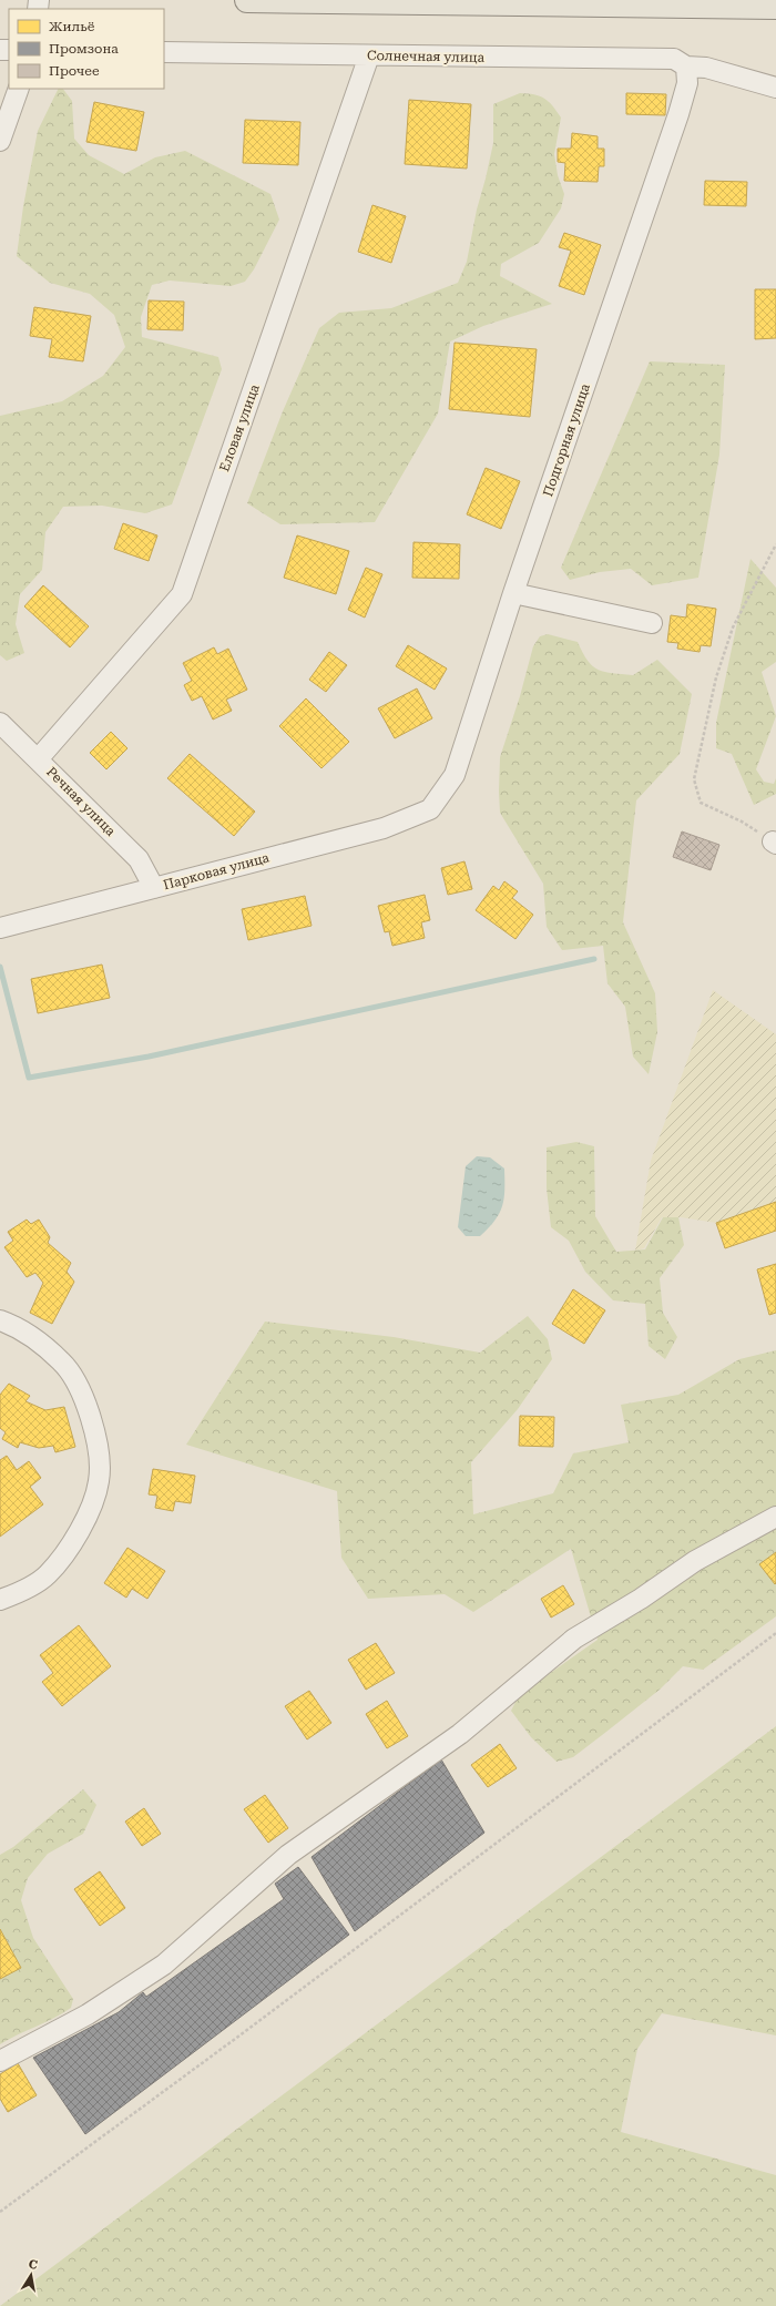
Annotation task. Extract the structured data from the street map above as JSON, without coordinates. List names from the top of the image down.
{
  "streets": {
    "street": [
      "Солнечная улица",
      "Еловая улица",
      "Подгорная улица",
      "Речная улица",
      "Парковая улица"
    ]
  },
  "crossings": [
    ["Солнечная улица", "Еловая улица"],
    ["Солнечная улица", "Подгорная улица"],
    ["Еловая улица", "Речная улица"],
    ["Подгорная улица", "Парковая улица"],
    ["Речная улица", "Парковая улица"]
  ],
  "legend": ["Жильё", "Промзона", "Прочее"],
  "north": "top"
}
